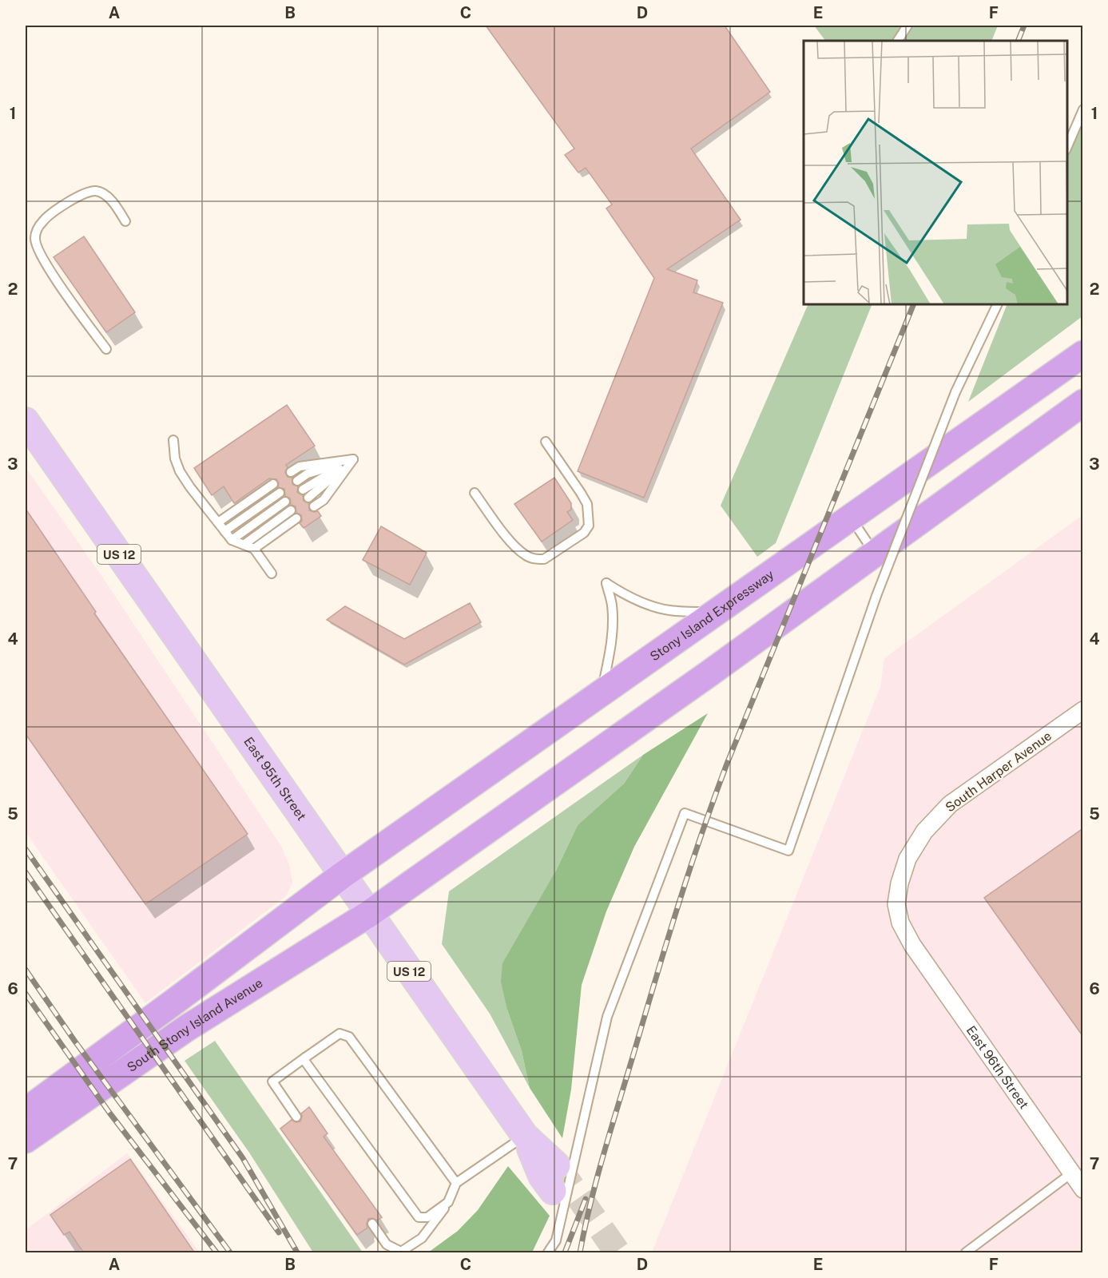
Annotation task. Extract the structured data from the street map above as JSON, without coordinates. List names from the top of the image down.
{
  "streets": {
    "highway": ["Stony Island Expressway", "South Stony Island Avenue"],
    "main road": ["US 12", "East 95th Street"],
    "street": ["South Harper Avenue", "East 96th Street"]
  },
  "crossings": [
    ["Stony Island Expressway", "East 95th Street"],
    ["Stony Island Expressway", "South Stony Island Avenue"],
    ["South Harper Avenue", "East 96th Street"],
    ["East 95th Street", "South Stony Island Avenue"]
  ],
  "grid": {
    "columns": [
      "A",
      "B",
      "C",
      "D",
      "E",
      "F"
    ],
    "rows": [
      "1",
      "2",
      "3",
      "4",
      "5",
      "6",
      "7"
    ]
  }
}
